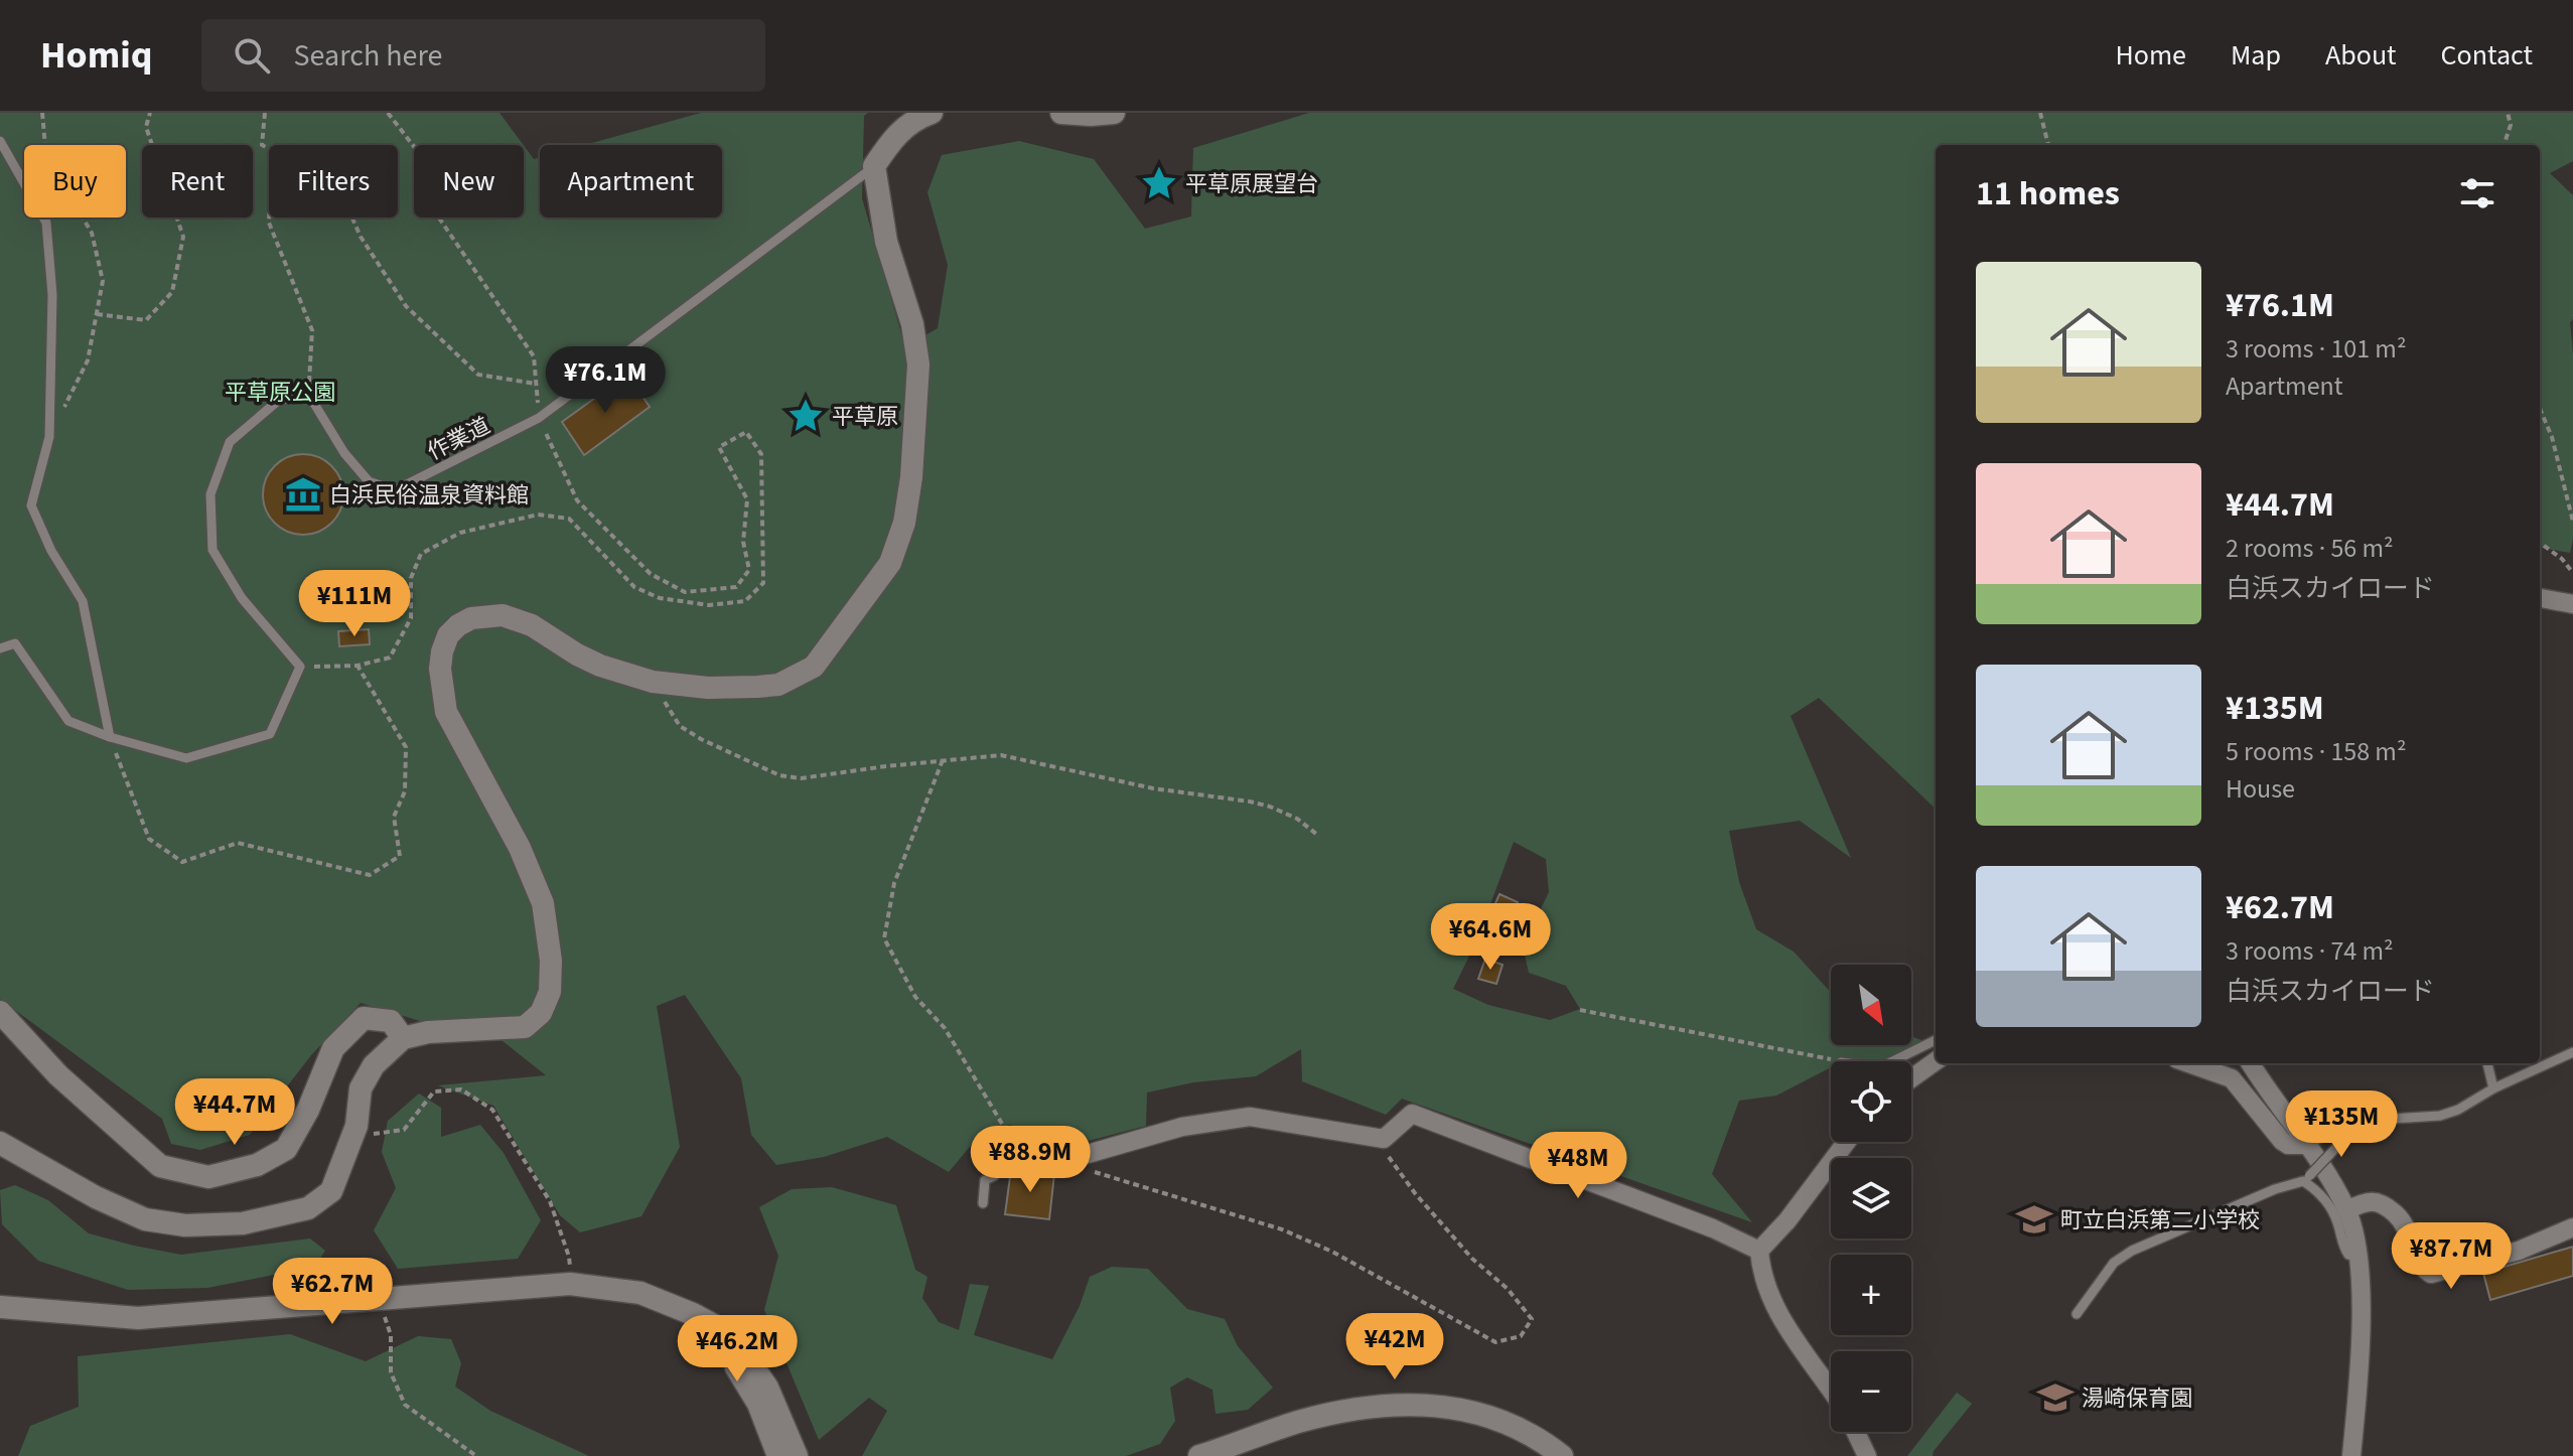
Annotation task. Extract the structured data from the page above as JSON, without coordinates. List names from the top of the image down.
{
  "streets": {
    "lane": ["作業道"]
  },
  "parks": ["平草原公園"],
  "places": {
    "place": ["平草原展望台", "平草原"],
    "museum": ["白浜民俗温泉資料館"],
    "school or university": ["町立白浜第二小学校", "湯崎保育園"]
  },
  "north": "bottom right",
  "page": {
    "header": "Homiq",
    "search": "Search here",
    "nav": [
      "Home",
      "Map",
      "About",
      "Contact"
    ],
    "chip": [
      "Buy",
      "Rent",
      "Filters",
      "New",
      "Apartment"
    ],
    "heading": "11 homes",
    "list": [
      {
        "name": "¥76.1M",
        "note": "3 rooms · 101 m² · Apartment"
      },
      {
        "name": "¥44.7M",
        "note": "2 rooms · 56 m² · 白浜スカイロード"
      },
      {
        "name": "¥135M",
        "note": "5 rooms · 158 m² · House"
      },
      {
        "name": "¥62.7M",
        "note": "3 rooms · 74 m² · 白浜スカイロード"
      }
    ],
    "price": [
      "¥76.1M",
      "¥111M",
      "¥64.6M",
      "¥44.7M",
      "¥135M",
      "¥88.9M",
      "¥48M",
      "¥87.7M",
      "¥62.7M",
      "¥42M",
      "¥46.2M"
    ],
    "map_buttons": ["+", "−"]
  }
}
